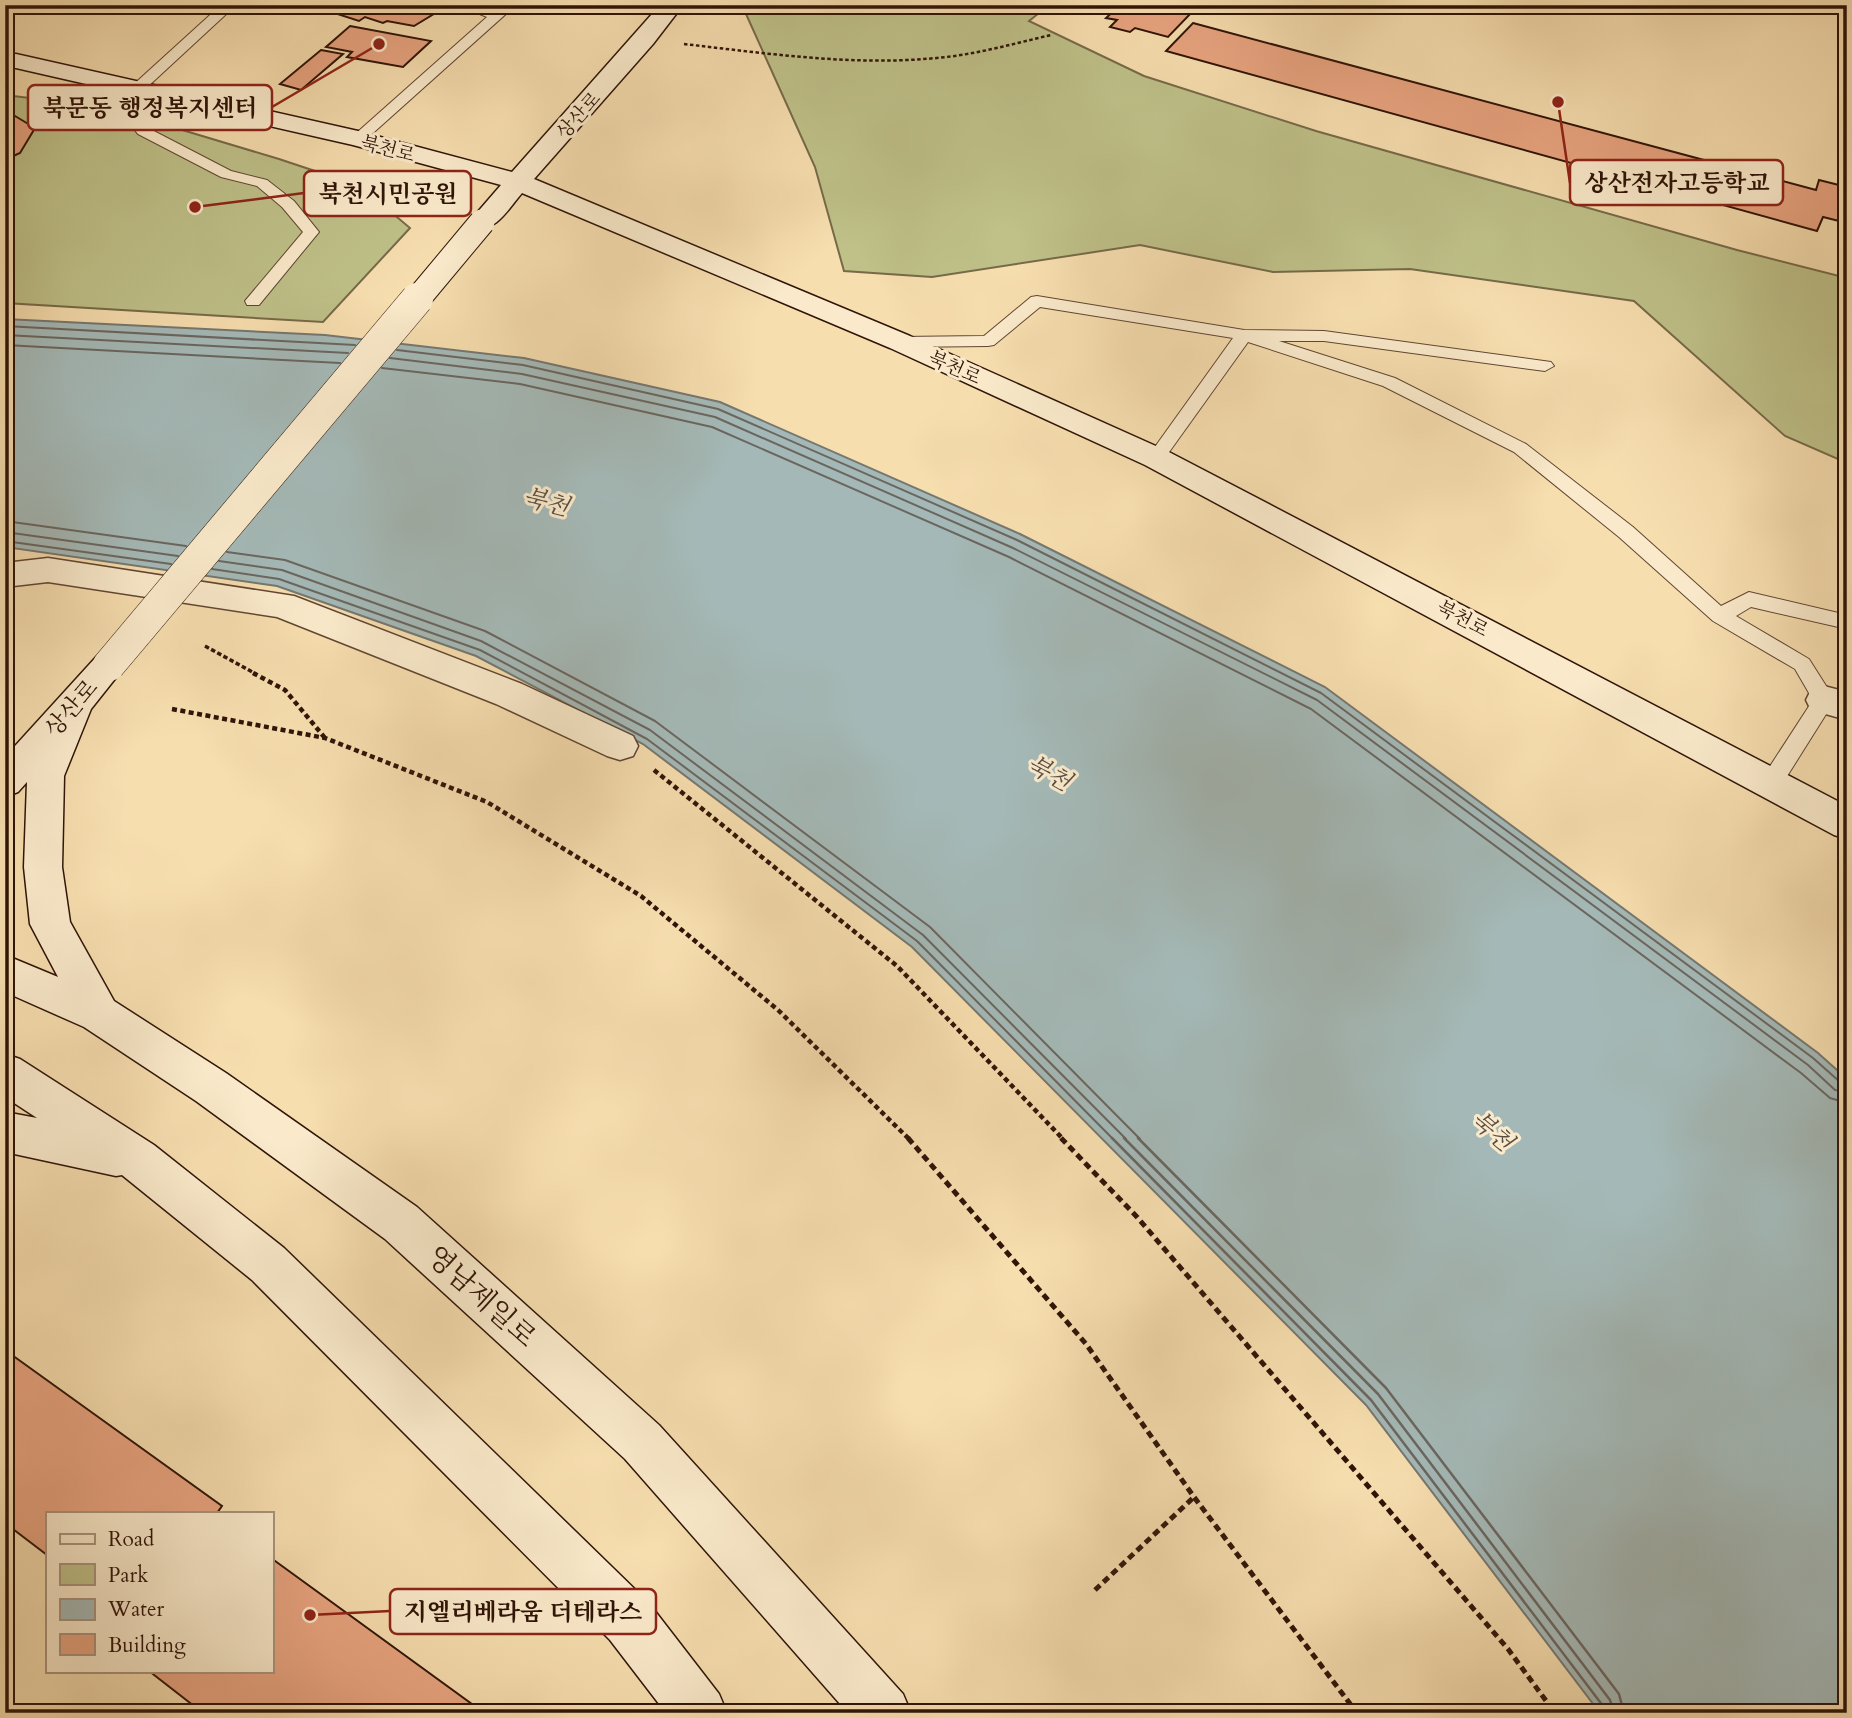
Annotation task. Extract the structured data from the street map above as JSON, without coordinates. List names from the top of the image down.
{
  "streets": {
    "street": ["상산로", "북천로", "영남제일로"]
  },
  "crossings": [
    ["상산로", "북천로"]
  ],
  "water": ["북천"],
  "places": [
    "북문동 행정복지센터",
    "상산전자고등학교",
    "북천시민공원",
    "지엘리베라움 더테라스"
  ],
  "legend": [
    "Road",
    "Park",
    "Water",
    "Building"
  ]
}
